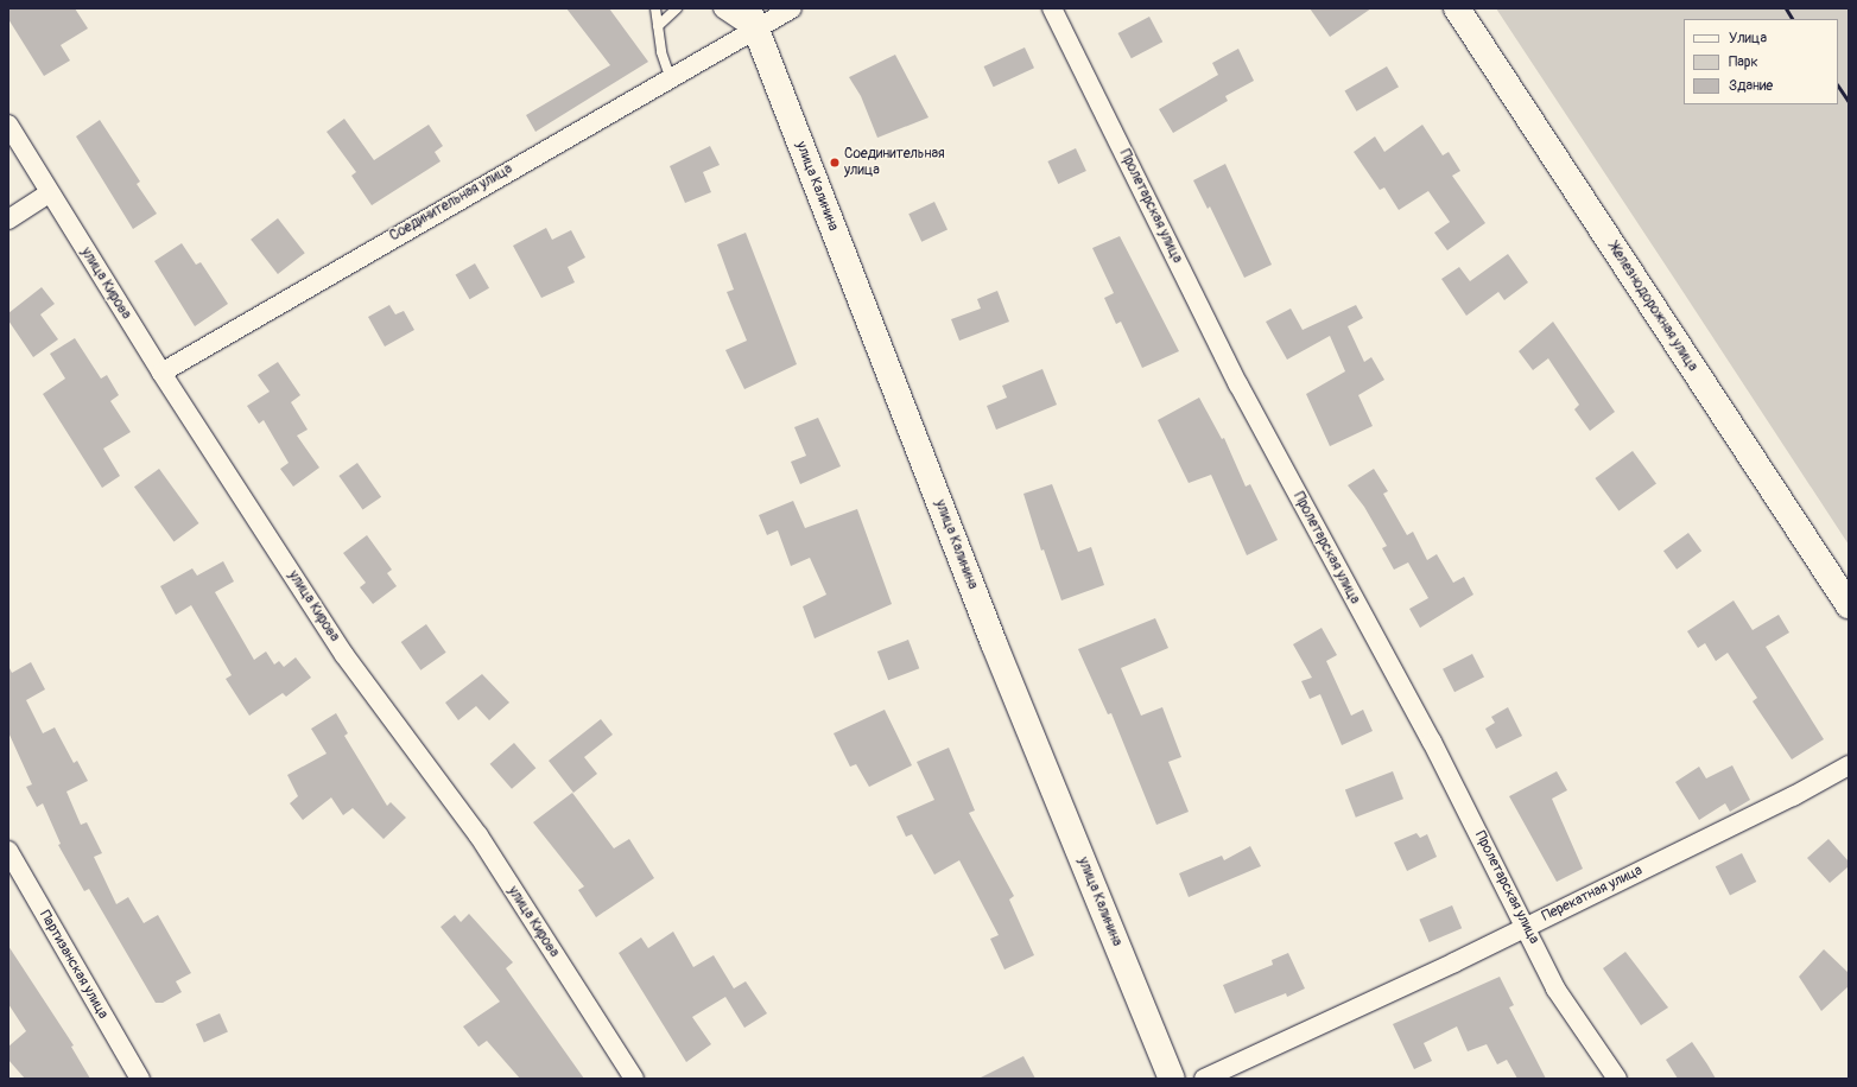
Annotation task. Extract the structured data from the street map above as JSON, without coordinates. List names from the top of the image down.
{
  "streets": {
    "street": [
      "улица Калинина",
      "Соединительная улица",
      "Пролетарская улица",
      "улица Кирова",
      "Железнодорожная улица",
      "Перекатная улица",
      "Партизанская улица"
    ]
  },
  "crossings": [
    ["улица Калинина", "Соединительная улица"],
    ["Соединительная улица", "улица Кирова"],
    ["Пролетарская улица", "Перекатная улица"]
  ],
  "places": ["Соединительная улица"],
  "legend": ["Улица", "Парк", "Здание"]
}
